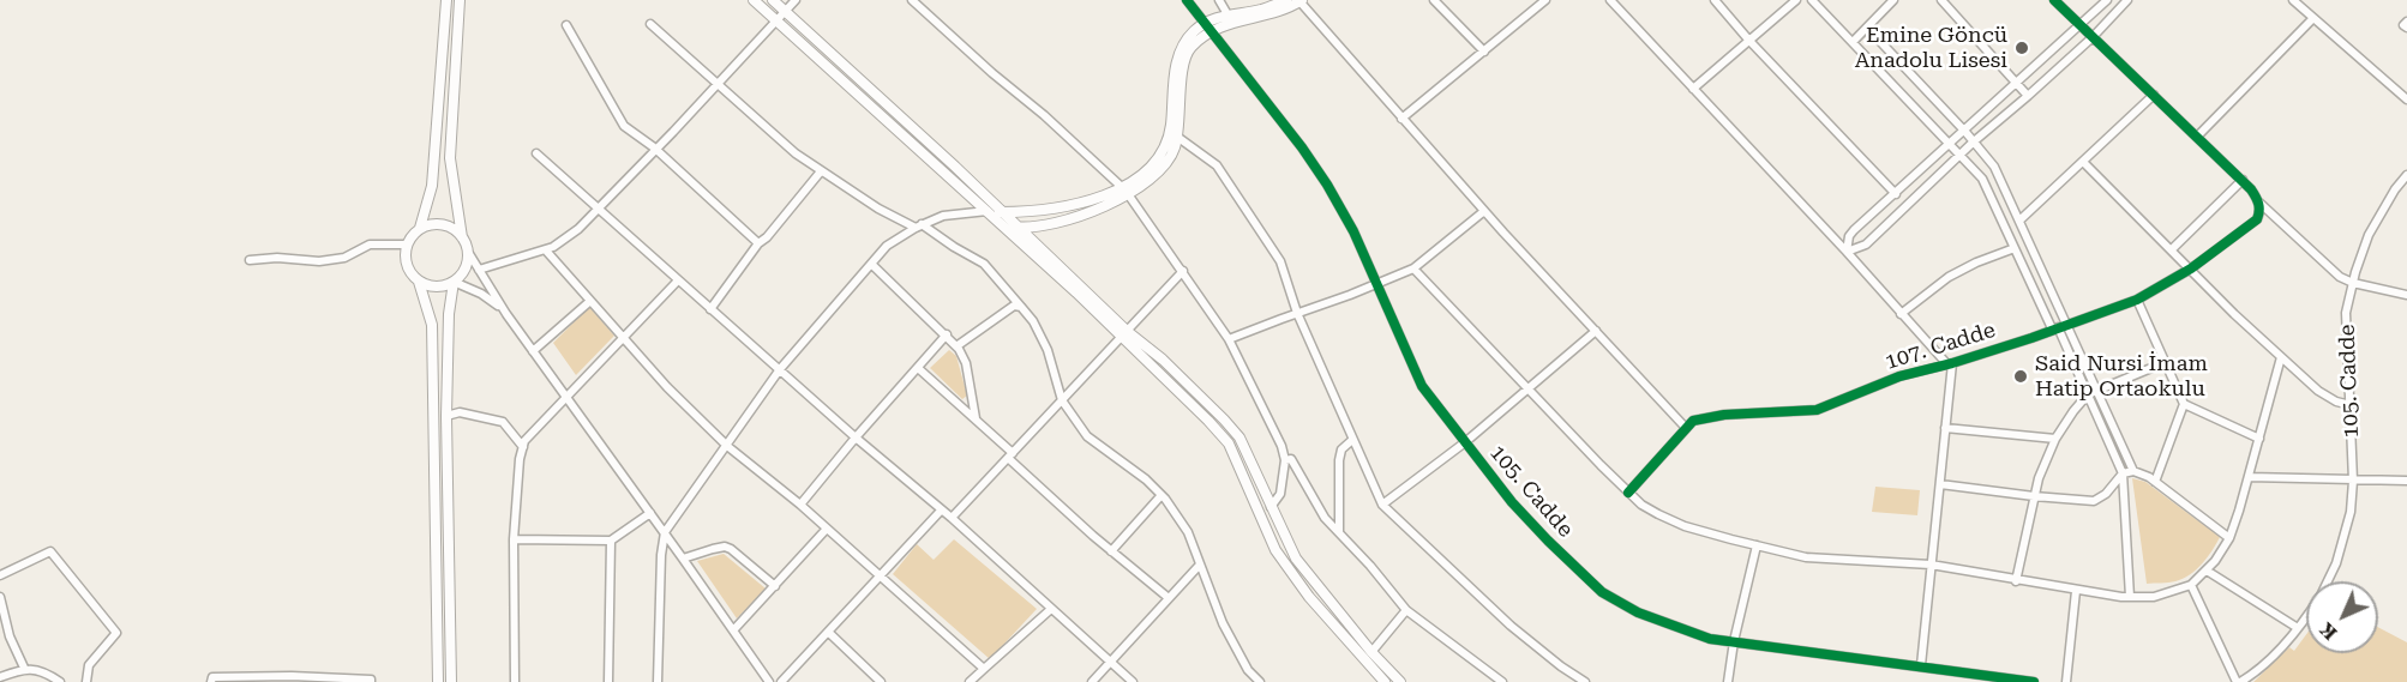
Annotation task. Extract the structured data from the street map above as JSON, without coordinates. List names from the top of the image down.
{
  "streets": {
    "street": ["107. Cadde", "105. Cadde"]
  },
  "places": ["Emine Göncü Anadolu Lisesi", "Said Nursi İmam Hatip Ortaokulu"],
  "north": "bottom left"
}
